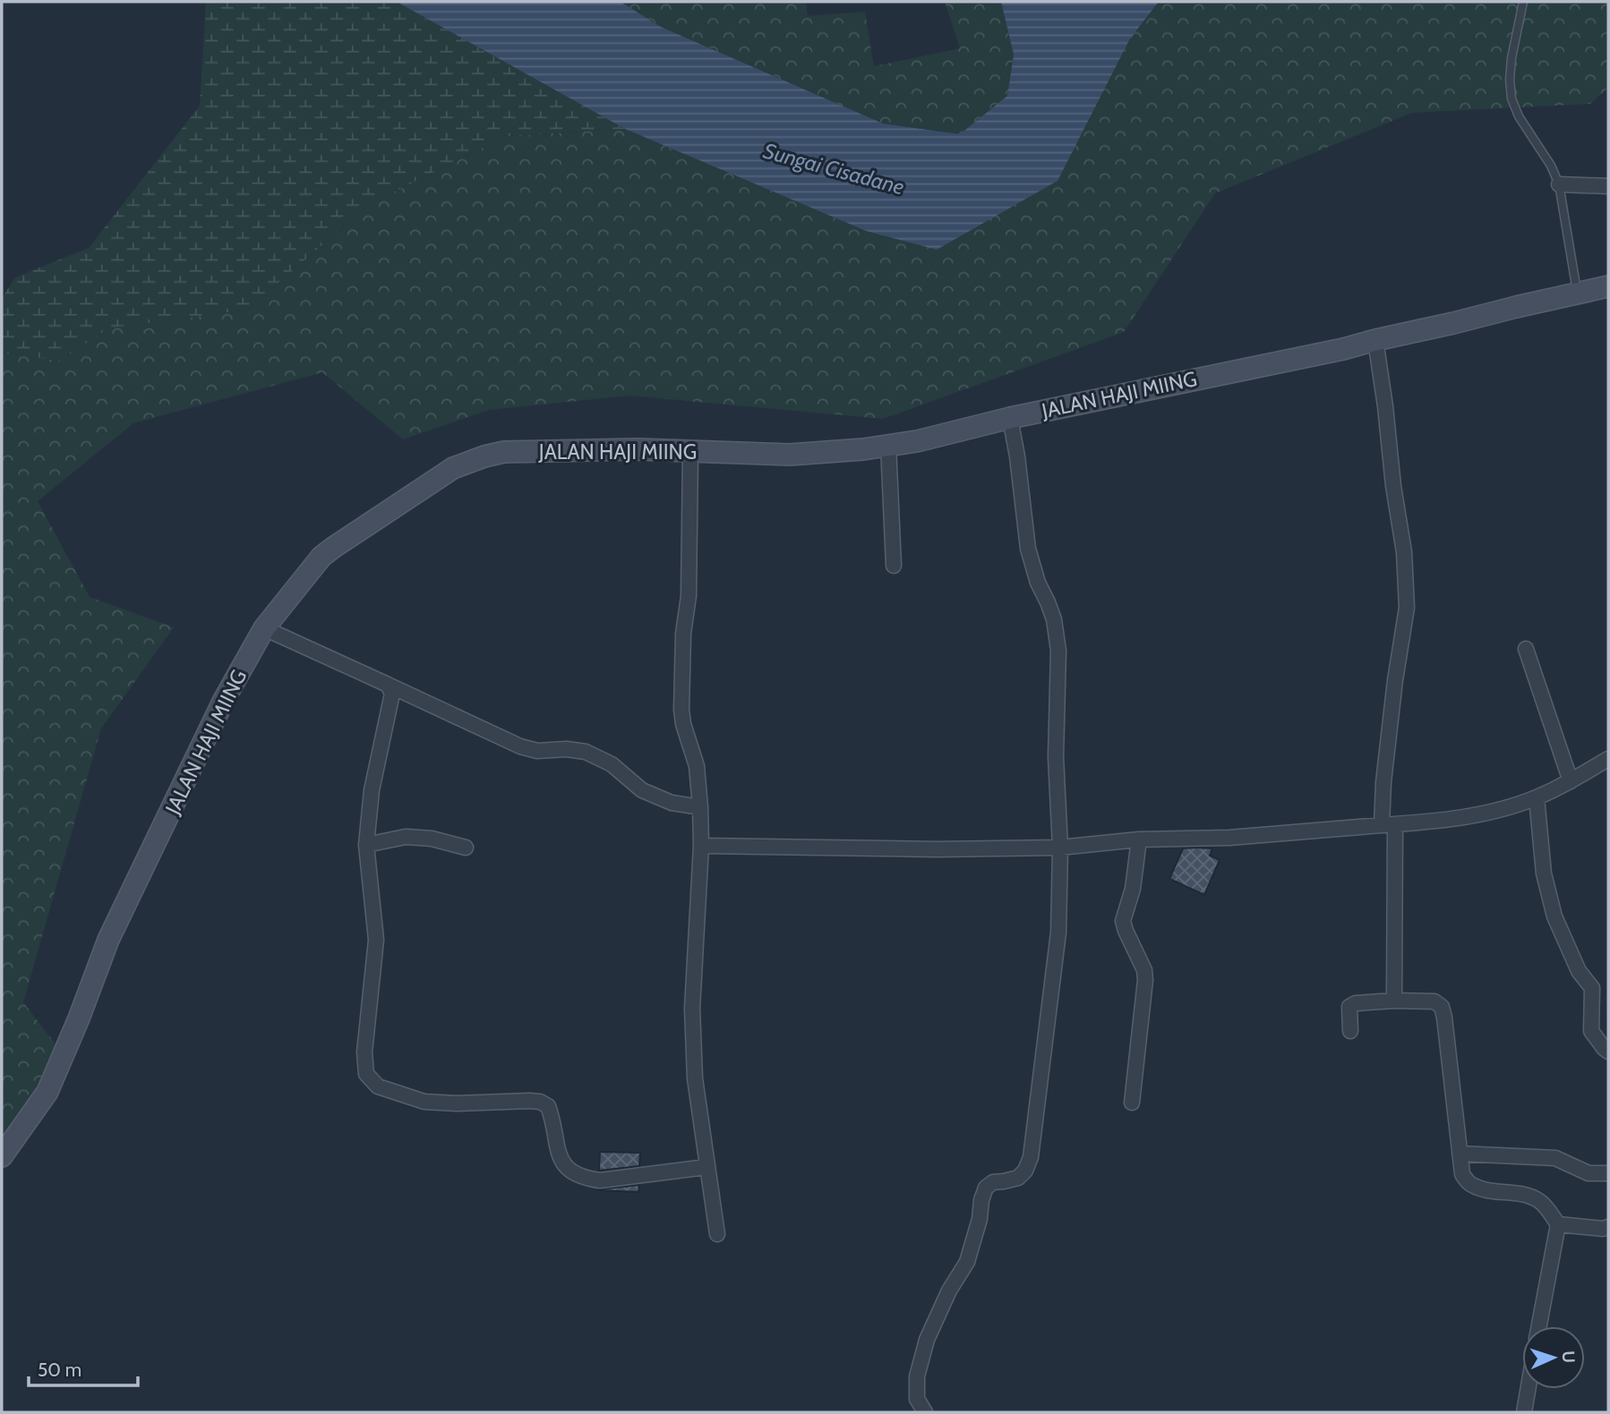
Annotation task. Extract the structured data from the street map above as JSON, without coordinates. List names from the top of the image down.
{
  "streets": {
    "main road": ["JALAN HAJI MIING"]
  },
  "water": ["Sungai Cisadane"],
  "scale_bar": "50 m",
  "north": "right"
}
